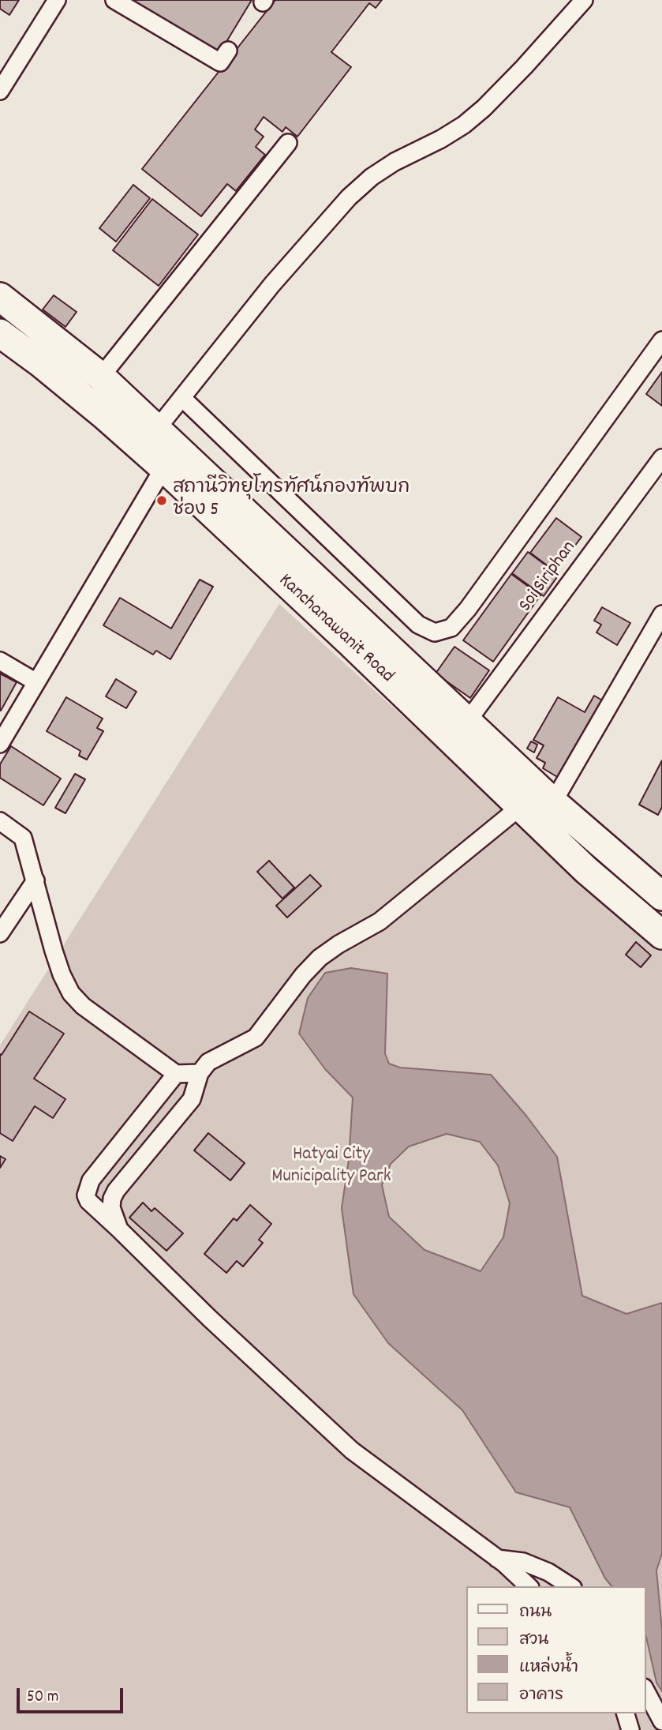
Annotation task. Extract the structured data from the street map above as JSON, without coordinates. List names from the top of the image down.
{
  "streets": {
    "main road": ["Kanchanawanit Road"],
    "street": ["Soi Siriphan"]
  },
  "crossings": [
    ["Soi Siriphan", "Kanchanawanit Road"]
  ],
  "parks": ["Hatyai City Municipality Park"],
  "places": ["สถานีวิทยุโทรทัศน์กองทัพบก ช่อง 5"],
  "legend": [
    "ถนน",
    "สวน",
    "แหล่งน้ำ",
    "อาคาร"
  ],
  "scale_bar": "50 m"
}
